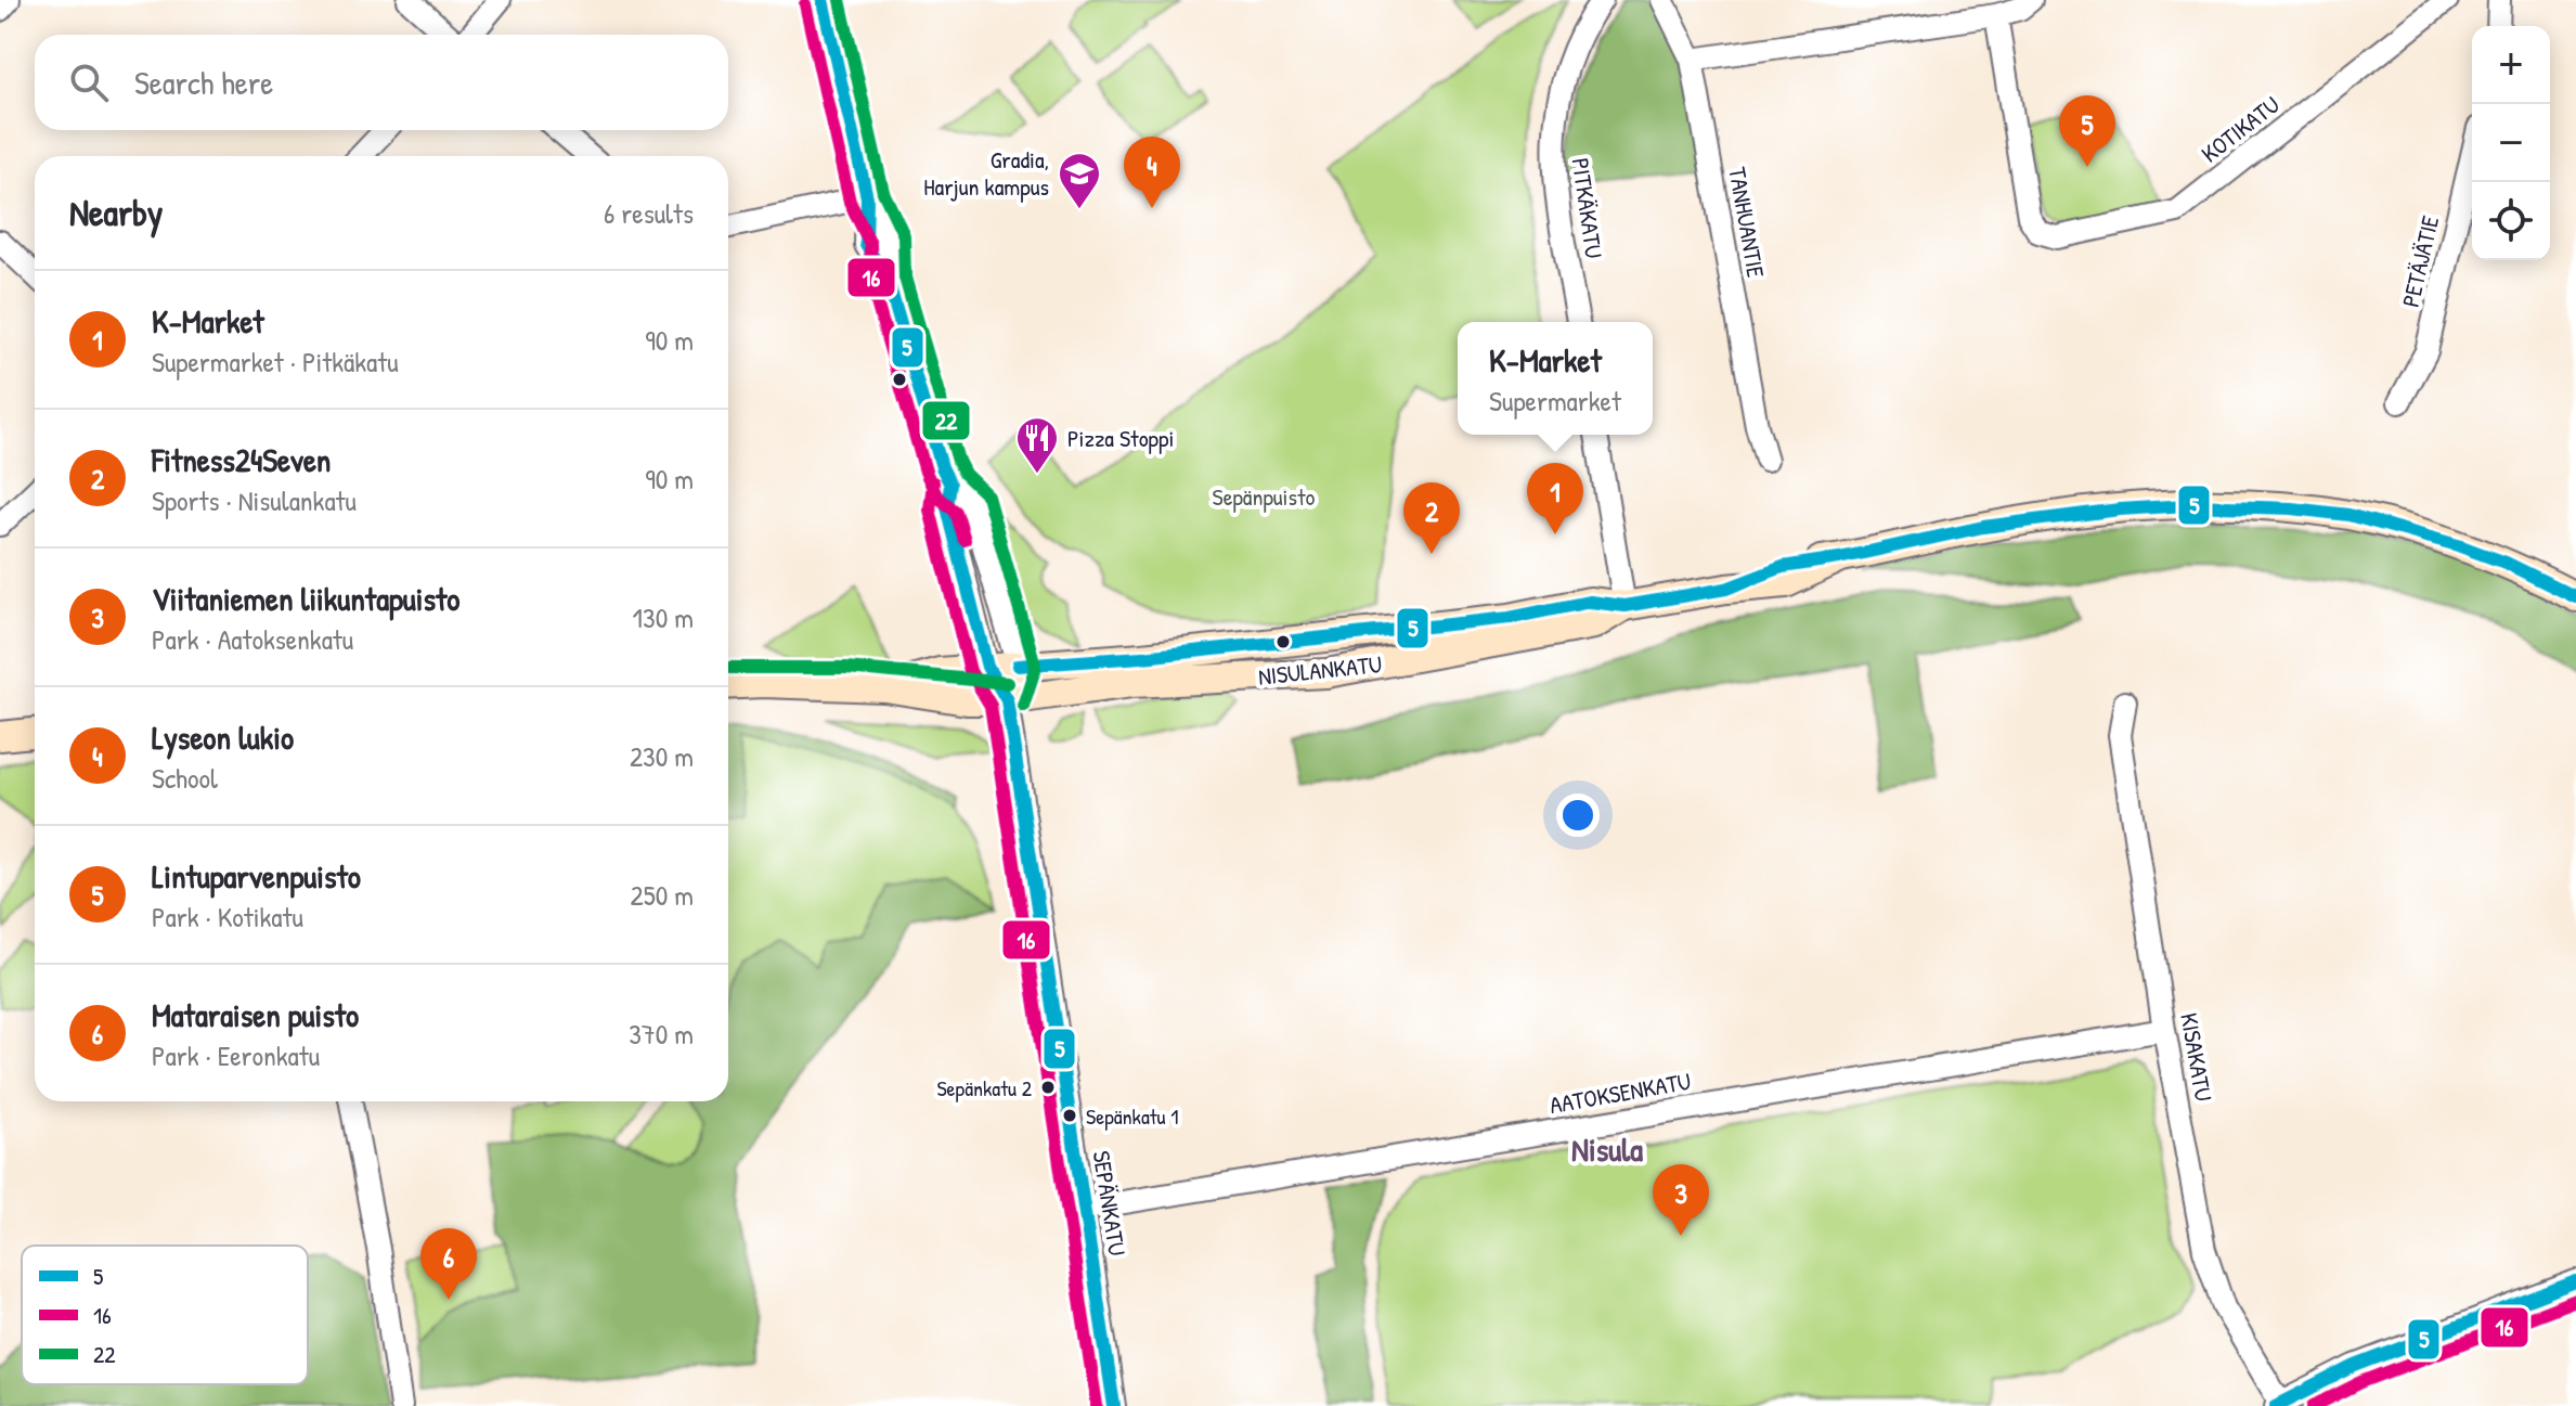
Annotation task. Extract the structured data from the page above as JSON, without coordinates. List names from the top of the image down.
{
  "streets": {
    "main road": ["NISULANKATU"],
    "street": [
      "KOTIKATU",
      "PITKÄKATU",
      "TANHUANTIE",
      "PETÄJÄTIE",
      "KISAKATU",
      "AATOKSENKATU",
      "SEPÄNKATU"
    ]
  },
  "crossings": [
    ["NISULANKATU", "SEPÄNKATU"],
    ["KISAKATU", "AATOKSENKATU"],
    ["AATOKSENKATU", "SEPÄNKATU"]
  ],
  "districts": ["Nisula"],
  "parks": ["Sepänpuisto"],
  "places": {
    "school or university": ["Gradia, Harjun kampus"],
    "restaurant": ["Pizza Stoppi"],
    "other": ["Sepänkatu 2", "Sepänkatu 1"]
  },
  "lines": ["transit line 5", "transit line 22", "transit line 16"],
  "legend": ["5", "16", "22"],
  "page": {
    "map_buttons": ["+", "−"],
    "search": "Search here",
    "pins": [
      "5",
      "4",
      "1",
      "2",
      "3",
      "6"
    ],
    "heading": ["Nearby", "6 results"],
    "list": [
      {
        "mark": "1",
        "name": "K-Market",
        "note": "Supermarket · Pitkäkatu",
        "value": "90 m"
      },
      {
        "mark": "2",
        "name": "Fitness24Seven",
        "note": "Sports · Nisulankatu",
        "value": "90 m"
      },
      {
        "mark": "3",
        "name": "Viitaniemen liikuntapuisto",
        "note": "Park · Aatoksenkatu",
        "value": "130 m"
      },
      {
        "mark": "4",
        "name": "Lyseon lukio",
        "note": "School",
        "value": "230 m"
      },
      {
        "mark": "5",
        "name": "Lintuparvenpuisto",
        "note": "Park · Kotikatu",
        "value": "250 m"
      },
      {
        "mark": "6",
        "name": "Mataraisen puisto",
        "note": "Park · Eeronkatu",
        "value": "370 m"
      }
    ],
    "popup": ["K-Market", "Supermarket"]
  }
}
